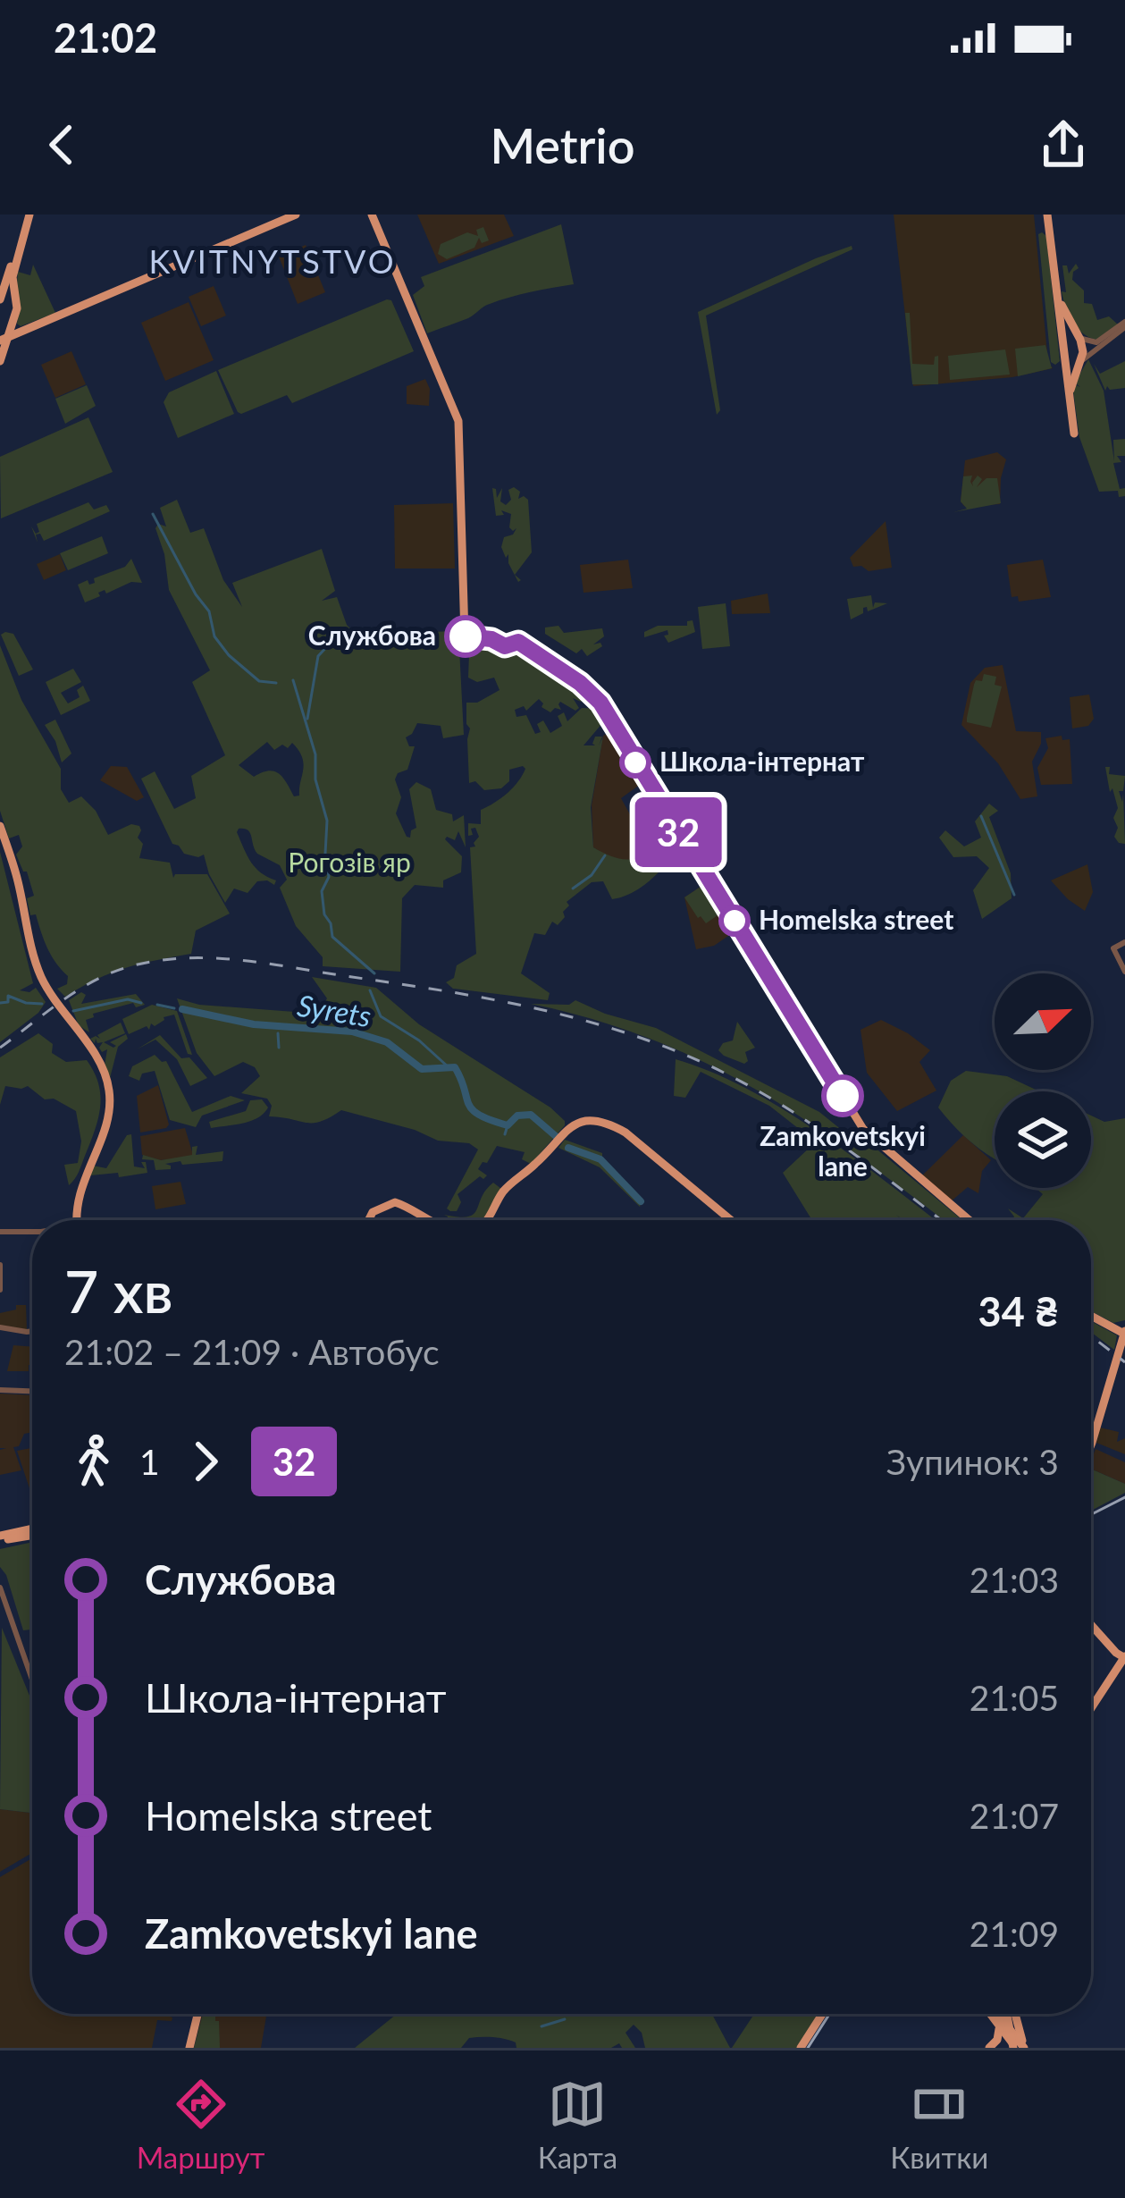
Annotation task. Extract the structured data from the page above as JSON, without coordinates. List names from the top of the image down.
{
  "districts": ["KVITNYTSTVO"],
  "water": ["Syrets"],
  "parks": ["Рогозів яр"],
  "places": [
    "Службова",
    "Школа-інтернат",
    "Homelska street",
    "Zamkovetskyi lane"
  ],
  "lines": ["bus line 32"],
  "north": "top right",
  "page": {
    "status": "21:02",
    "header": "Metrio",
    "on_map": "32",
    "heading": ["7 хв", "21:02 – 21:09 · Автобус", "34 ₴"],
    "legs": ["1", "32", "Зупинок: 3"],
    "list": [
      {
        "name": "Службова",
        "value": "21:03"
      },
      {
        "name": "Школа-інтернат",
        "value": "21:05"
      },
      {
        "name": "Homelska street",
        "value": "21:07"
      },
      {
        "name": "Zamkovetskyi lane",
        "value": "21:09"
      }
    ],
    "tabs": ["Маршрут", "Карта", "Квитки"]
  }
}
